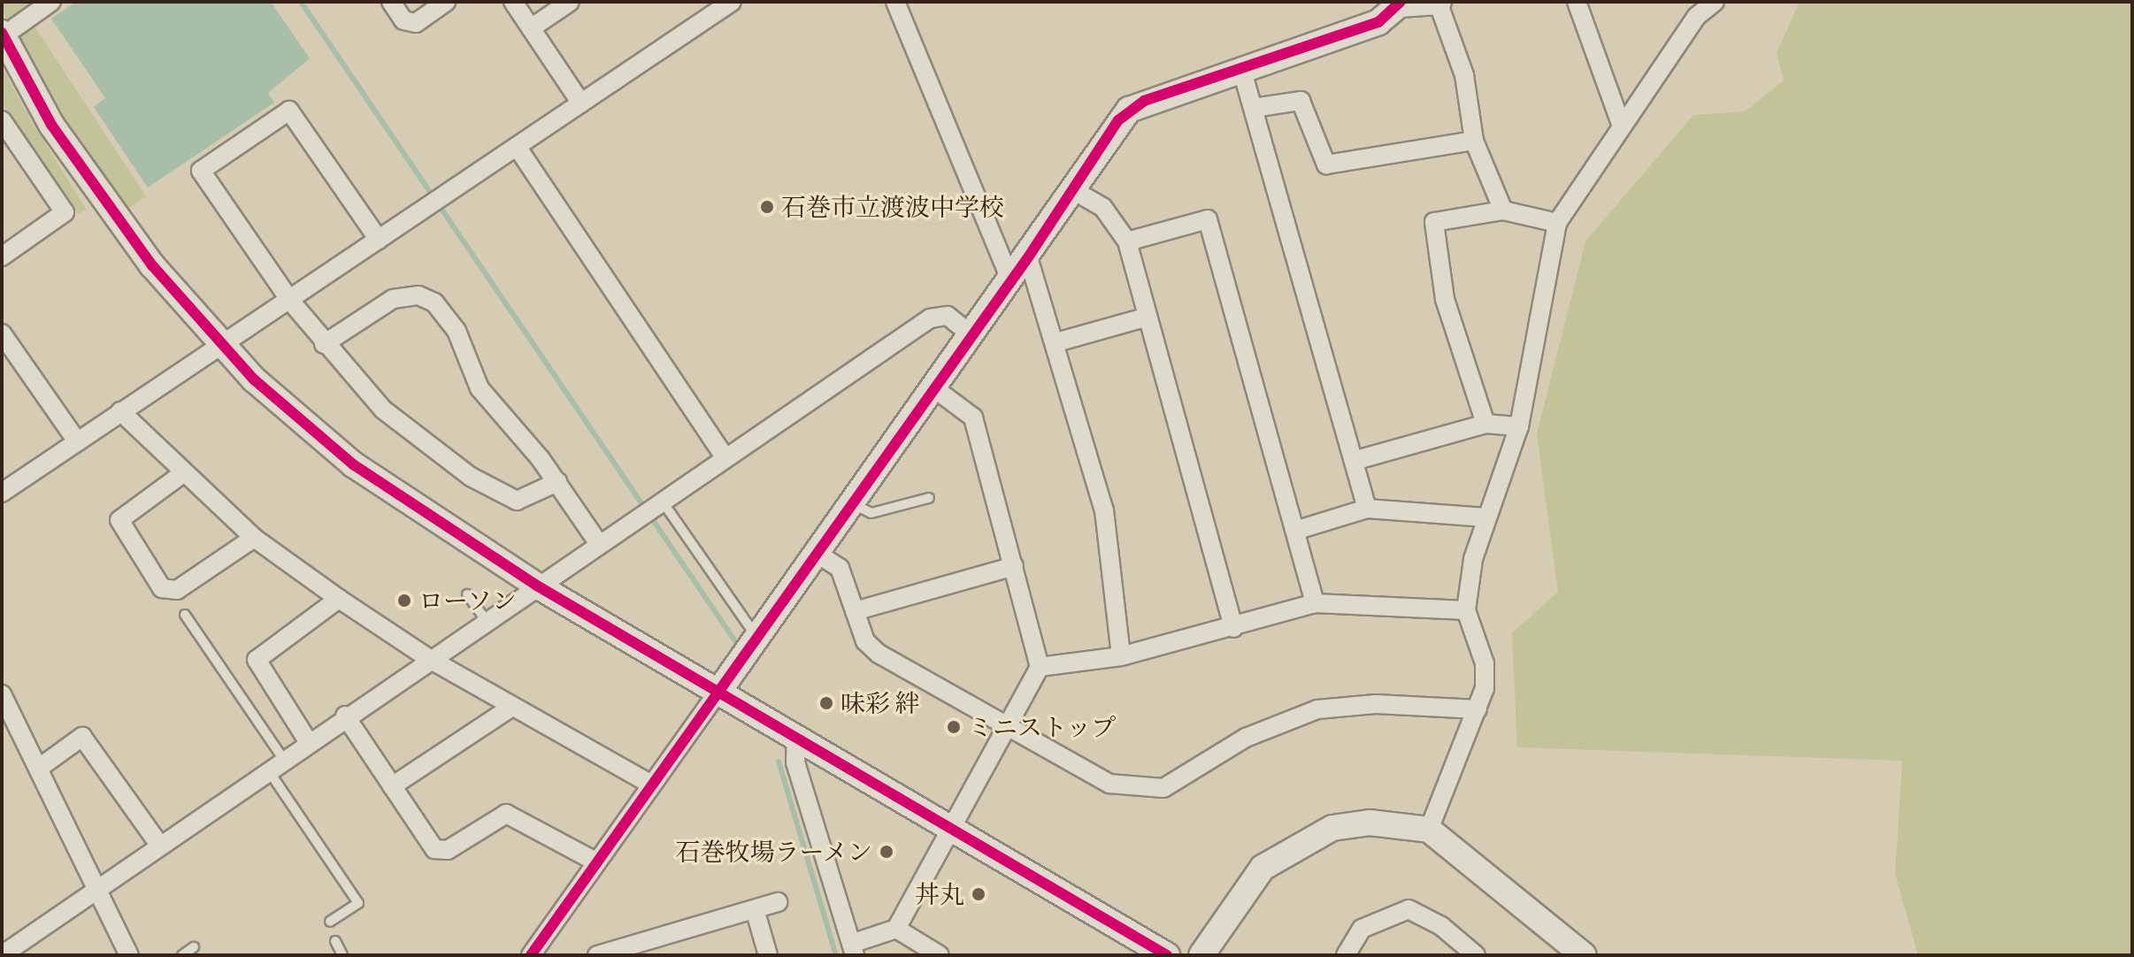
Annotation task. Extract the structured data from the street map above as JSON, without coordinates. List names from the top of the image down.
{
  "places": [
    "石巻市立渡波中学校",
    "ローソン",
    "味彩 絆",
    "ミニストップ",
    "石巻牧場ラーメン",
    "丼丸"
  ]
}
